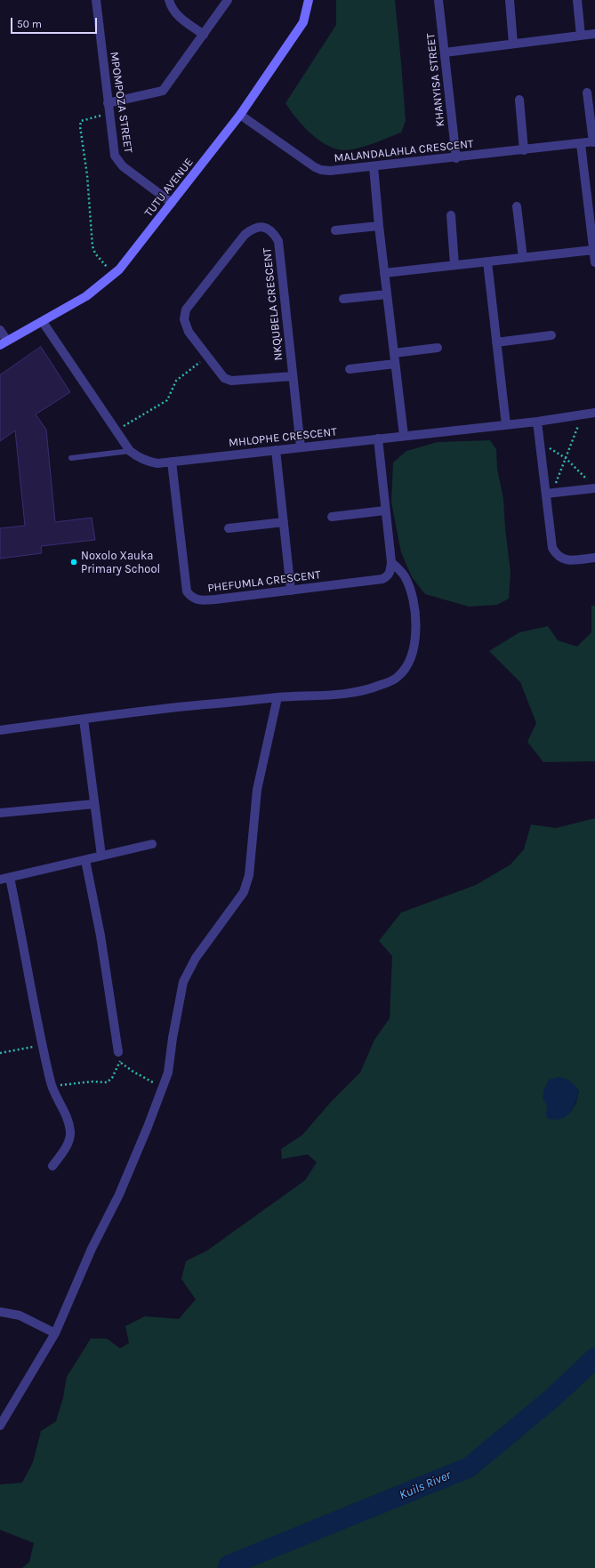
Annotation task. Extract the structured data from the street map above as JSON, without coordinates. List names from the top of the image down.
{
  "streets": {
    "street": [
      "KHANYISA STREET",
      "MPOMPOZA STREET",
      "MALANDALAHLA CRESCENT",
      "TUTU AVENUE",
      "NKQUBELA CRESCENT",
      "MHLOPHE CRESCENT",
      "PHEFUMLA CRESCENT"
    ]
  },
  "crossings": [
    ["KHANYISA STREET", "MALANDALAHLA CRESCENT"],
    ["MPOMPOZA STREET", "TUTU AVENUE"],
    ["MALANDALAHLA CRESCENT", "TUTU AVENUE"],
    ["TUTU AVENUE", "MHLOPHE CRESCENT"],
    ["NKQUBELA CRESCENT", "MHLOPHE CRESCENT"],
    ["MHLOPHE CRESCENT", "PHEFUMLA CRESCENT"]
  ],
  "water": ["Kuils River"],
  "places": ["Noxolo Xauka Primary School"],
  "scale_bar": "50 m"
}
